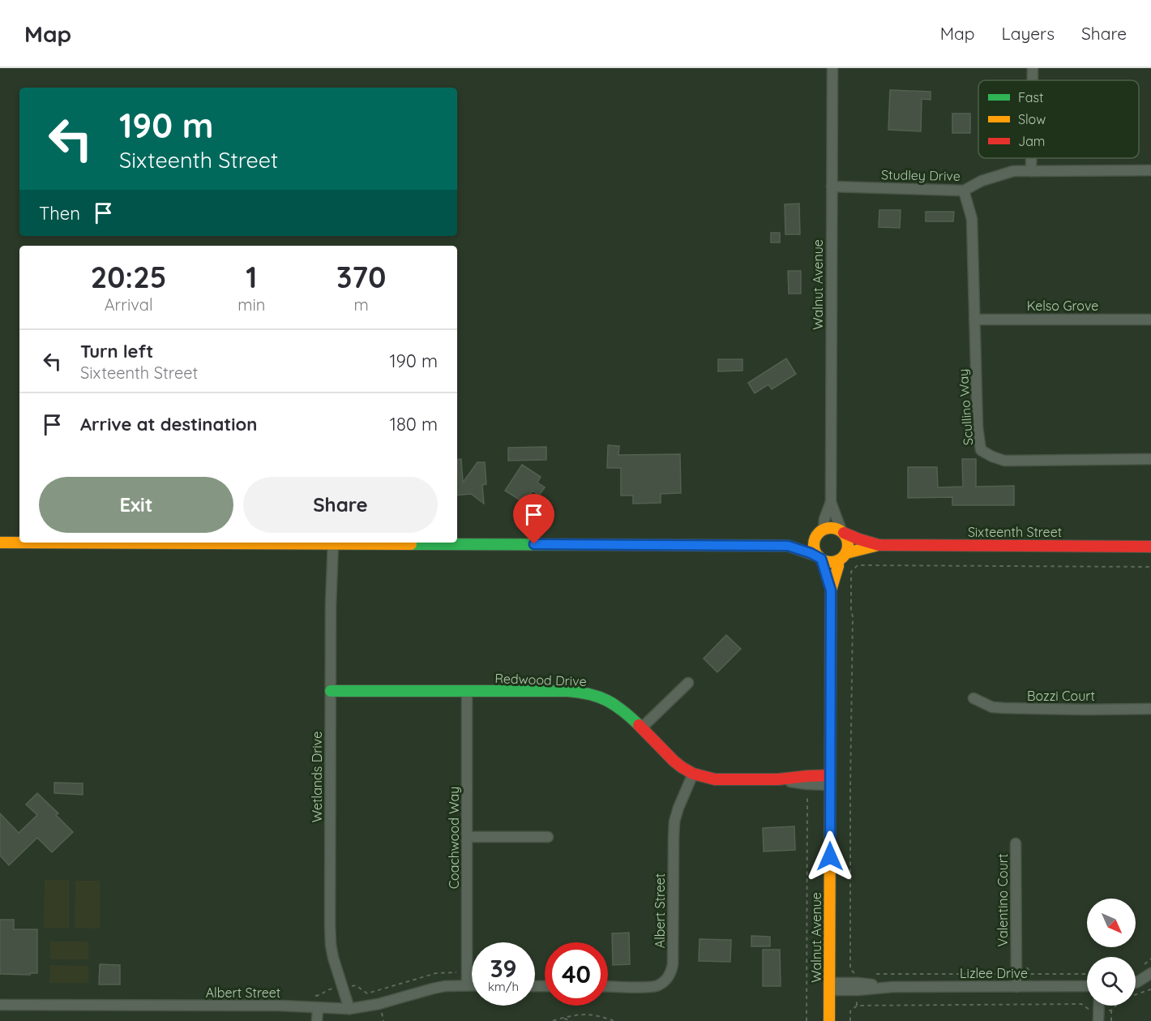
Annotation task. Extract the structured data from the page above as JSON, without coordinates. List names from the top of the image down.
{
  "streets": {
    "street": [
      "Studley Drive",
      "Walnut Avenue",
      "Kelso Grove",
      "Scullino Way",
      "Sixteenth Street",
      "Redwood Drive",
      "Bozzi Court",
      "Wetlands Drive",
      "Coachwood Way",
      "Valentino Court",
      "Albert Street",
      "Lizlee Drive"
    ]
  },
  "crossings": [
    ["Studley Drive", "Walnut Avenue"],
    ["Studley Drive", "Scullino Way"],
    ["Walnut Avenue", "Sixteenth Street"],
    ["Walnut Avenue", "Redwood Drive"],
    ["Walnut Avenue", "Lizlee Drive"],
    ["Kelso Grove", "Scullino Way"],
    ["Redwood Drive", "Wetlands Drive"],
    ["Redwood Drive", "Coachwood Way"],
    ["Redwood Drive", "Albert Street"],
    ["Wetlands Drive", "Albert Street"],
    ["Coachwood Way", "Albert Street"],
    ["Valentino Court", "Lizlee Drive"]
  ],
  "legend": ["Fast", "Slow", "Jam"],
  "north": "bottom right",
  "page": {
    "header": "Map",
    "nav": ["Map", "Layers", "Share"],
    "turn": ["190 m", "Sixteenth Street"],
    "then": "Then",
    "eta": [
      "20:25",
      "Arrival",
      "1",
      "min",
      "370",
      "m"
    ],
    "list": [
      {
        "name": "Turn left",
        "note": "Sixteenth Street",
        "value": "190 m"
      },
      {
        "name": "Arrive at destination",
        "value": "180 m"
      }
    ],
    "buttons": ["Exit", "Share"],
    "speed": "39 km/h",
    "limit": "40"
  }
}
